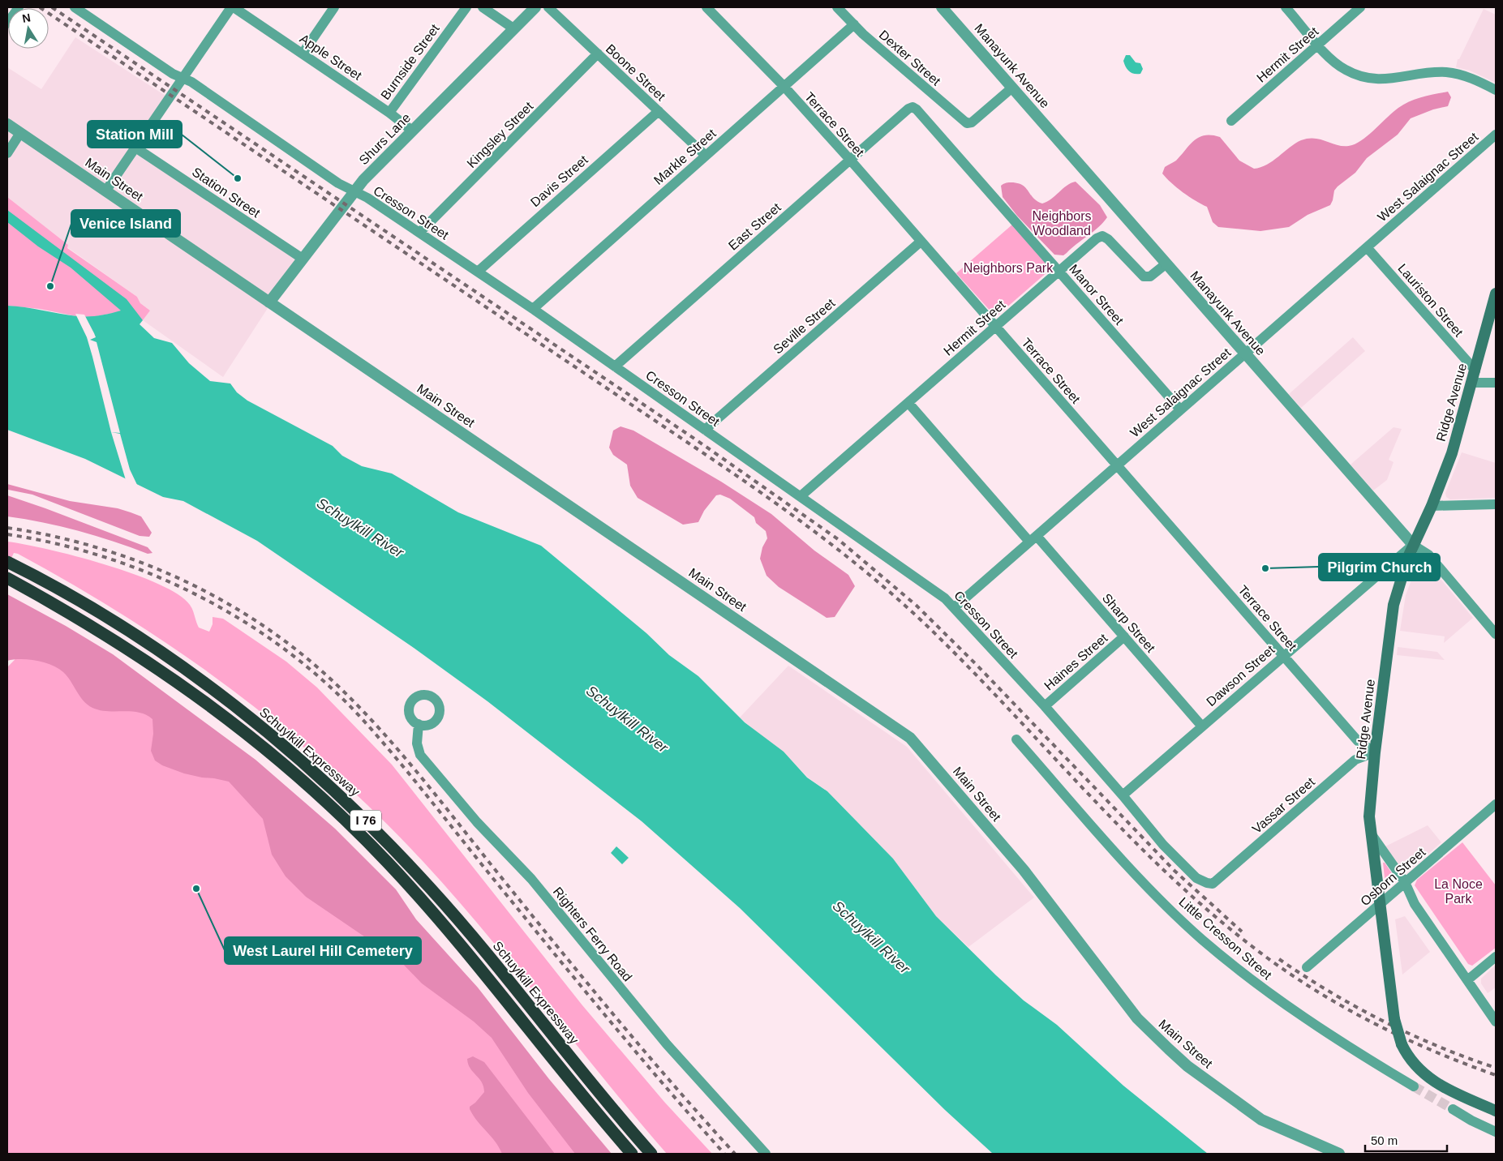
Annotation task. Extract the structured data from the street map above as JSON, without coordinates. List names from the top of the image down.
{
  "streets": {
    "highway": ["Schuylkill Expressway", "I 76"],
    "main road": ["Ridge Avenue"],
    "street": [
      "Hermit Street",
      "Apple Street",
      "Dexter Street",
      "Burnside Street",
      "Manayunk Avenue",
      "Boone Street",
      "Terrace Street",
      "Kingsley Street",
      "Shurs Lane",
      "Markle Street",
      "West Salaignac Street",
      "Main Street",
      "Davis Street",
      "Station Street",
      "Cresson Street",
      "East Street",
      "Manor Street",
      "Lauriston Street",
      "Seville Street",
      "Sharp Street",
      "Haines Street",
      "Dawson Street",
      "Vassar Street",
      "Osborn Street",
      "Righters Ferry Road",
      "Little Cresson Street"
    ]
  },
  "crossings": [
    ["Hermit Street", "Manayunk Avenue"],
    ["Hermit Street", "Terrace Street"],
    ["Hermit Street", "Cresson Street"],
    ["Hermit Street", "Manor Street"],
    ["Hermit Street", "Sharp Street"],
    ["Apple Street", "Burnside Street"],
    ["Apple Street", "Shurs Lane"],
    ["Dexter Street", "Manayunk Avenue"],
    ["Dexter Street", "Markle Street"],
    ["Manayunk Avenue", "West Salaignac Street"],
    ["Manayunk Avenue", "Ridge Avenue"],
    ["Manayunk Avenue", "Dawson Street"],
    ["Boone Street", "Kingsley Street"],
    ["Boone Street", "Markle Street"],
    ["Boone Street", "Davis Street"],
    ["Terrace Street", "Markle Street"],
    ["Terrace Street", "West Salaignac Street"],
    ["Terrace Street", "East Street"],
    ["Terrace Street", "Seville Street"],
    ["Terrace Street", "Ridge Avenue"],
    ["Terrace Street", "Dawson Street"],
    ["Terrace Street", "Vassar Street"],
    ["Kingsley Street", "Cresson Street"],
    ["Shurs Lane", "Main Street"],
    ["Shurs Lane", "Station Street"],
    ["Shurs Lane", "Cresson Street"],
    ["Markle Street", "Cresson Street"],
    ["West Salaignac Street", "Cresson Street"],
    ["West Salaignac Street", "Manor Street"],
    ["West Salaignac Street", "Lauriston Street"],
    ["West Salaignac Street", "Sharp Street"],
    ["Davis Street", "Cresson Street"],
    ["Cresson Street", "East Street"],
    ["Cresson Street", "Seville Street"],
    ["Cresson Street", "Haines Street"],
    ["Cresson Street", "Dawson Street"],
    ["Cresson Street", "Vassar Street"],
    ["East Street", "Manor Street"],
    ["Lauriston Street", "Ridge Avenue"],
    ["Ridge Avenue", "Dawson Street"],
    ["Ridge Avenue", "Vassar Street"],
    ["Ridge Avenue", "Osborn Street"],
    ["Sharp Street", "Haines Street"],
    ["Sharp Street", "Dawson Street"]
  ],
  "water": ["Schuylkill River"],
  "parks": ["Neighbors Woodland", "Neighbors Park", "La Noce Park"],
  "places": [
    "Station Mill",
    "Venice Island",
    "Pilgrim Church",
    "West Laurel Hill Cemetery"
  ],
  "scale_bar": "50 m",
  "north": "top"
}
